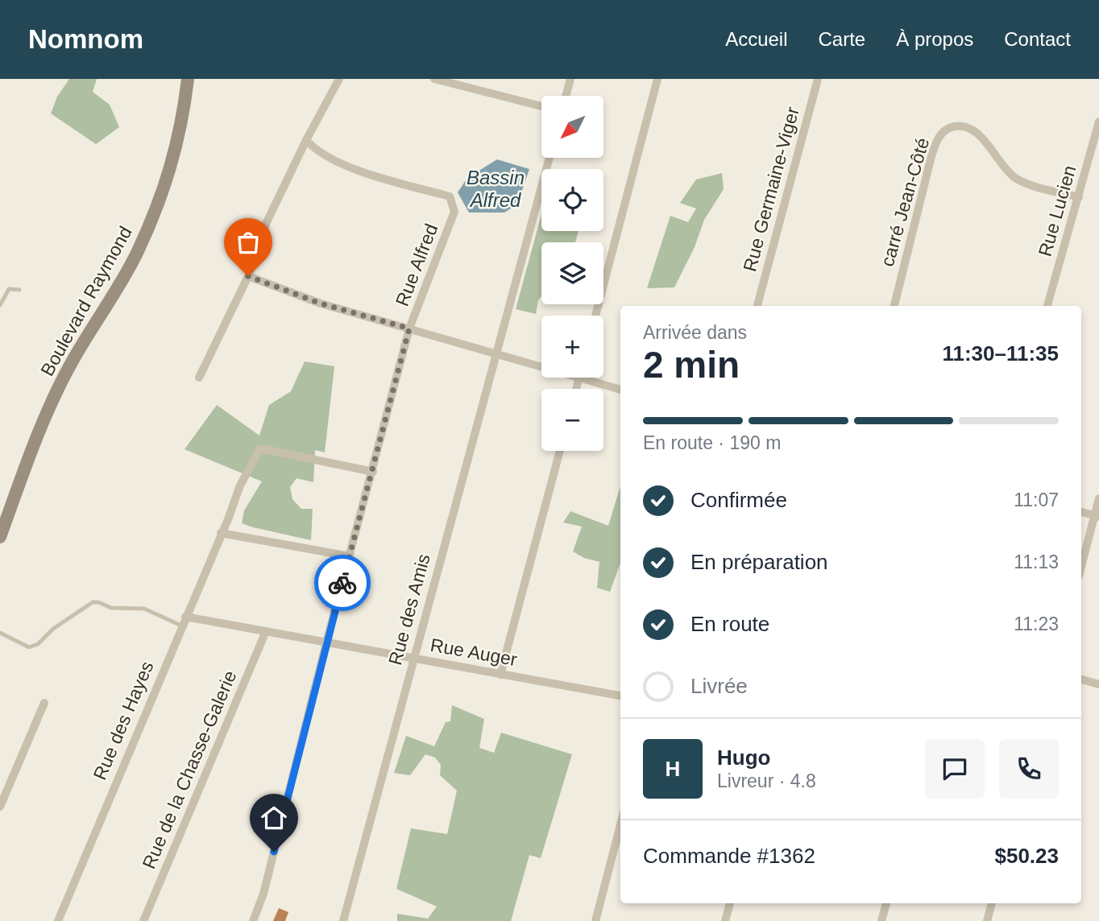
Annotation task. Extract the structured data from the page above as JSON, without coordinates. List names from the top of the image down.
{
  "streets": {
    "street": [
      "Rue Germaine-Viger",
      "carré Jean-Côté",
      "Rue Lucien",
      "Rue Alfred",
      "Boulevard Raymond",
      "Rue des Amis",
      "Rue Auger",
      "Rue des Hayes",
      "Rue de la Chasse-Galerie"
    ]
  },
  "crossings": [
    ["carré Jean-Côté", "Rue Lucien"],
    ["Rue Alfred", "Rue Auger"],
    ["Rue Alfred", "Rue des Hayes"],
    ["Rue des Amis", "Rue Auger"],
    ["Rue Auger", "Rue des Hayes"],
    ["Rue Auger", "Rue de la Chasse-Galerie"]
  ],
  "water": ["Bassin Alfred"],
  "north": "bottom left",
  "page": {
    "header": "Nomnom",
    "nav": [
      "Accueil",
      "Carte",
      "À propos",
      "Contact"
    ],
    "map_buttons": ["+", "−"],
    "heading": ["2 min", "Arrivée dans", "11:30–11:35"],
    "panel": [
      "Hugo",
      "Livreur · 4.8",
      "Commande #1362",
      "$50.23"
    ],
    "bar": "En route · 190 m",
    "list": [
      ["Confirmée", "11:07"],
      ["En préparation", "11:13"],
      ["En route", "11:23"],
      "Livrée"
    ],
    "round": "H"
  }
}
